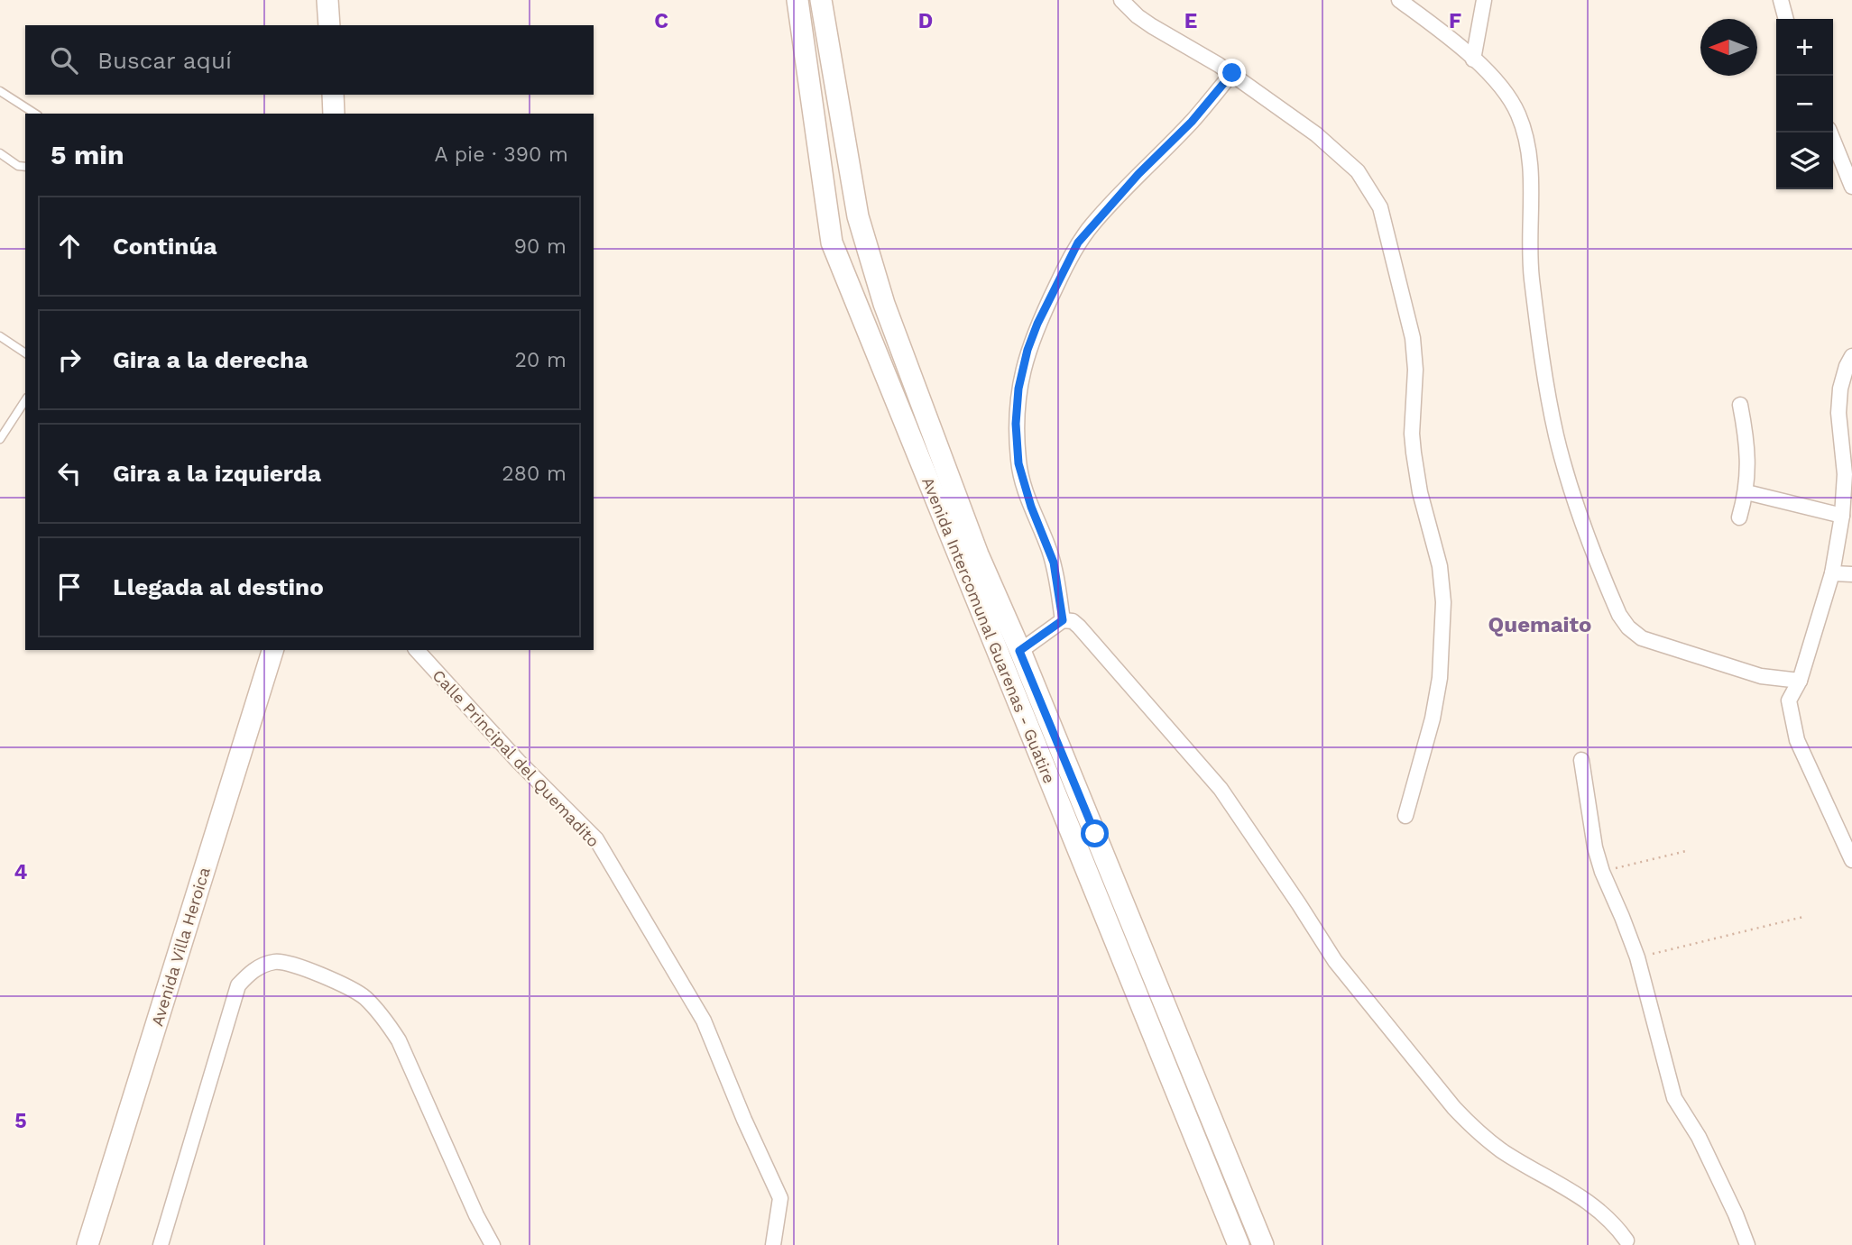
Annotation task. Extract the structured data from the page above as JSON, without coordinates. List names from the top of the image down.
{
  "streets": {
    "main road": ["Avenida Intercomunal Guarenas - Guatire", "Avenida Villa Heroica"],
    "street": ["Calle Principal del Quemadito"]
  },
  "districts": ["Quemaito"],
  "north": "left",
  "page": {
    "map_buttons": ["+", "−"],
    "search": "Buscar aquí",
    "heading": ["5 min", "A pie · 390 m"],
    "list": [
      ["Continúa", "90 m"],
      ["Gira a la derecha", "20 m"],
      ["Gira a la izquierda", "280 m"],
      "Llegada al destino"
    ]
  },
  "grid": {
    "columns": [
      "C",
      "D",
      "E",
      "F"
    ],
    "rows": ["4", "5"]
  }
}
